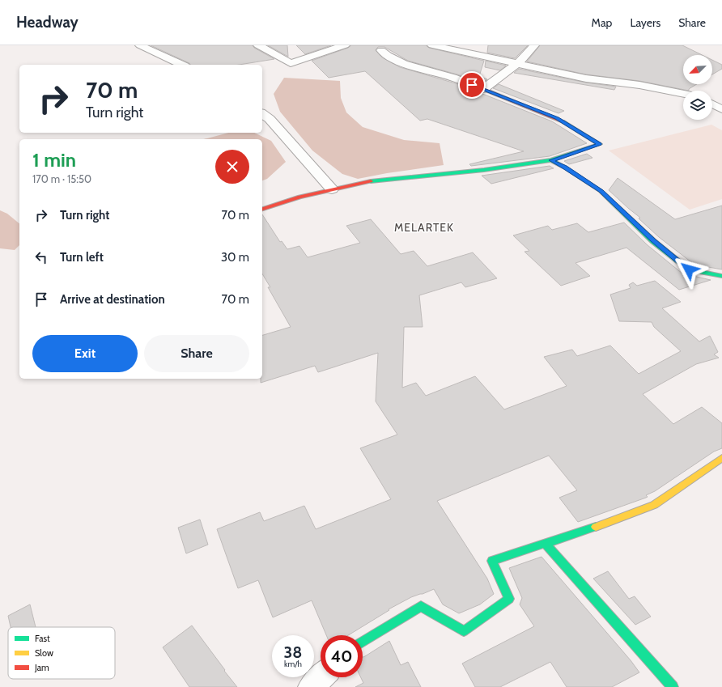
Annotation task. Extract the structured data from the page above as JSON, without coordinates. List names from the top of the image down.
{
  "districts": ["MELARTEK"],
  "legend": ["Fast", "Slow", "Jam"],
  "north": "bottom left",
  "page": {
    "header": "Headway",
    "nav": ["Map", "Layers", "Share"],
    "turn": ["70 m", "Turn right"],
    "heading": ["1 min", "170 m · 15:50"],
    "list": [
      {
        "name": "Turn right",
        "value": "70 m"
      },
      {
        "name": "Turn left",
        "value": "30 m"
      },
      {
        "name": "Arrive at destination",
        "value": "70 m"
      }
    ],
    "buttons": ["Exit", "Share"],
    "speed": "38 km/h",
    "limit": "40"
  }
}
